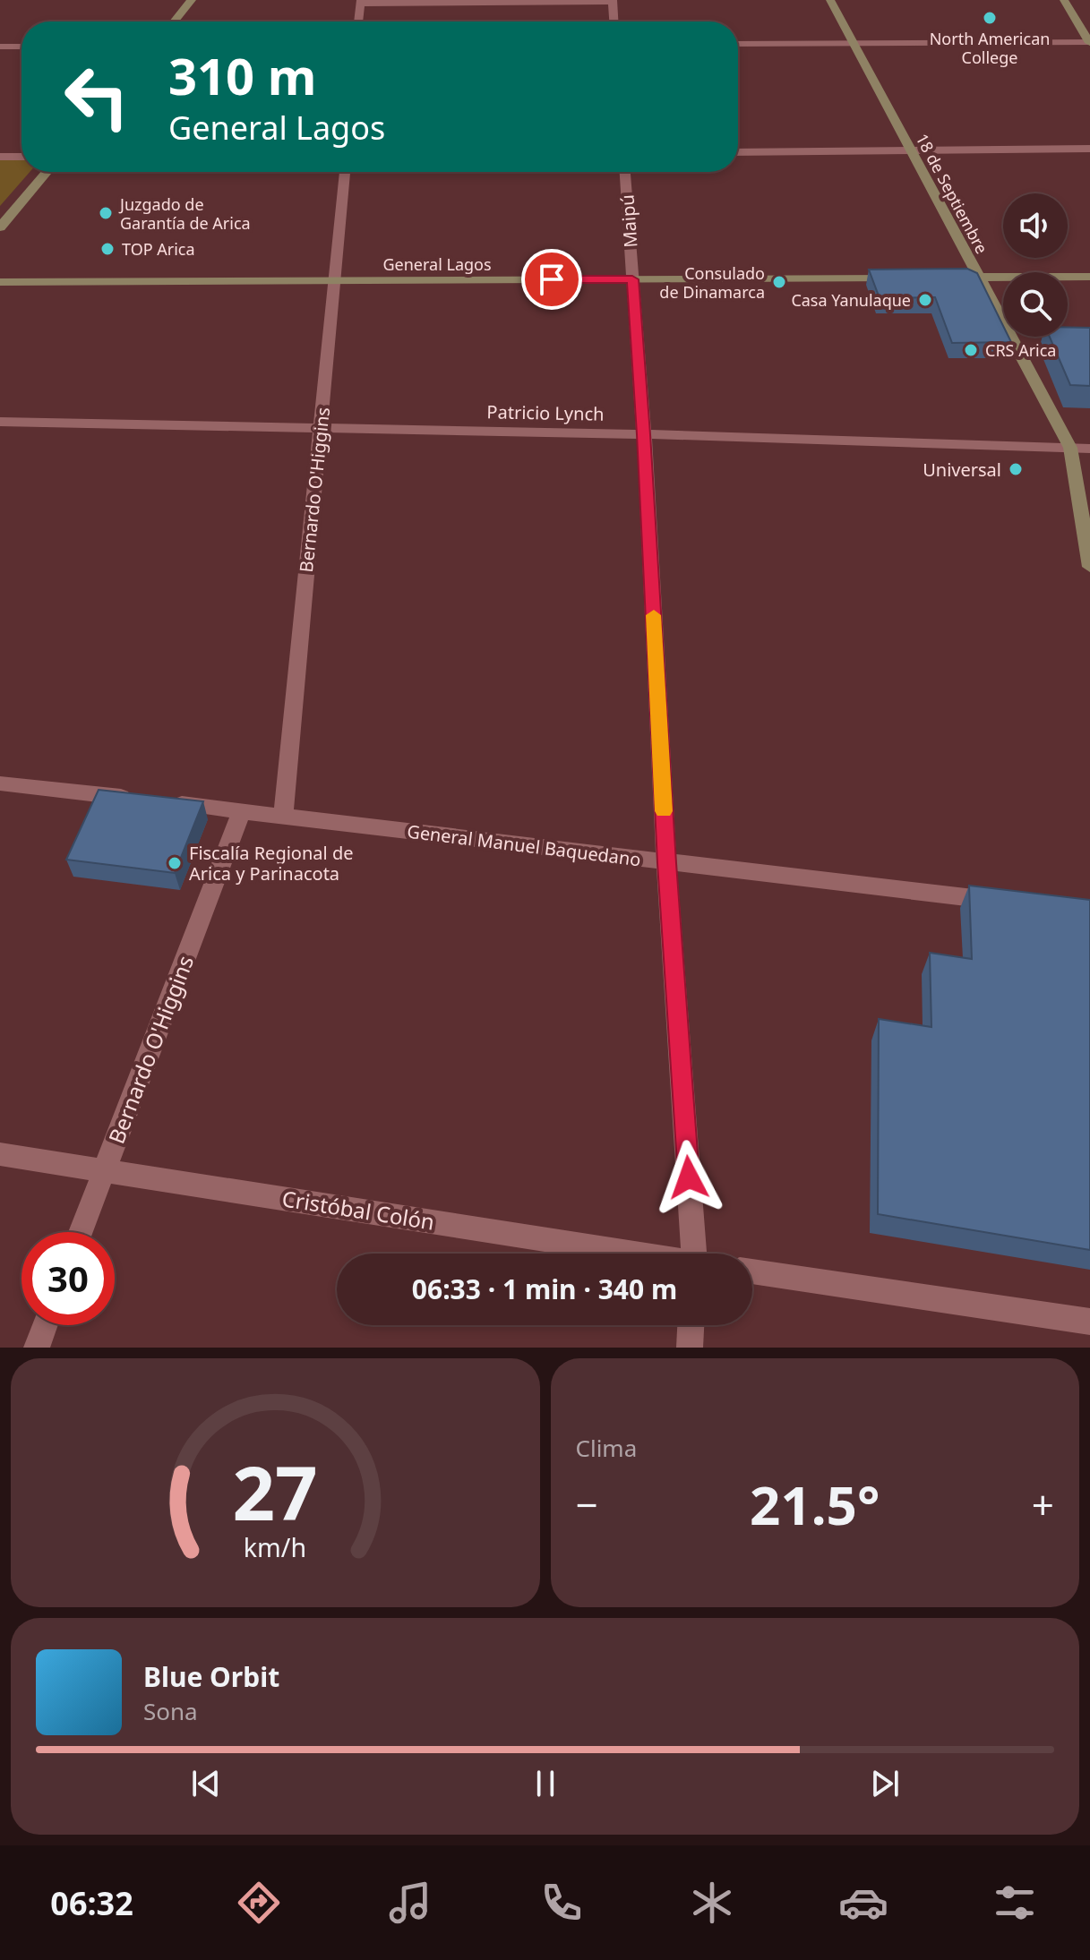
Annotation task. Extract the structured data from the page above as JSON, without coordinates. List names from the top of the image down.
{
  "streets": {
    "street": [
      "18 de Septiembre",
      "Maipú",
      "General Lagos",
      "Patricio Lynch",
      "Bernardo O'Higgins",
      "General Manuel Baquedano",
      "Cristóbal Colón"
    ]
  },
  "crossings": [
    ["18 de Septiembre", "Patricio Lynch"],
    ["Maipú", "General Lagos"],
    ["Maipú", "Patricio Lynch"],
    ["Maipú", "General Manuel Baquedano"],
    ["General Lagos", "Bernardo O'Higgins"],
    ["Patricio Lynch", "Bernardo O'Higgins"],
    ["Bernardo O'Higgins", "General Manuel Baquedano"],
    ["Bernardo O'Higgins", "Cristóbal Colón"]
  ],
  "places": [
    "North American College",
    "Juzgado de Garantía de Arica",
    "TOP Arica",
    "Consulado de Dinamarca",
    "Casa Yanulaque",
    "CRS Arica",
    "Universal",
    "Fiscalía Regional de Arica y Parinacota"
  ],
  "page": {
    "turn": ["310 m", "General Lagos"],
    "limit": "30",
    "trip": "06:33 · 1 min · 340 m",
    "tile": "Clima",
    "heat": ["−", "21.5°", "+"],
    "song": ["Blue Orbit", "Sona"],
    "tabs": "06:32",
    "gauge": ["27", "km/h"]
  }
}
